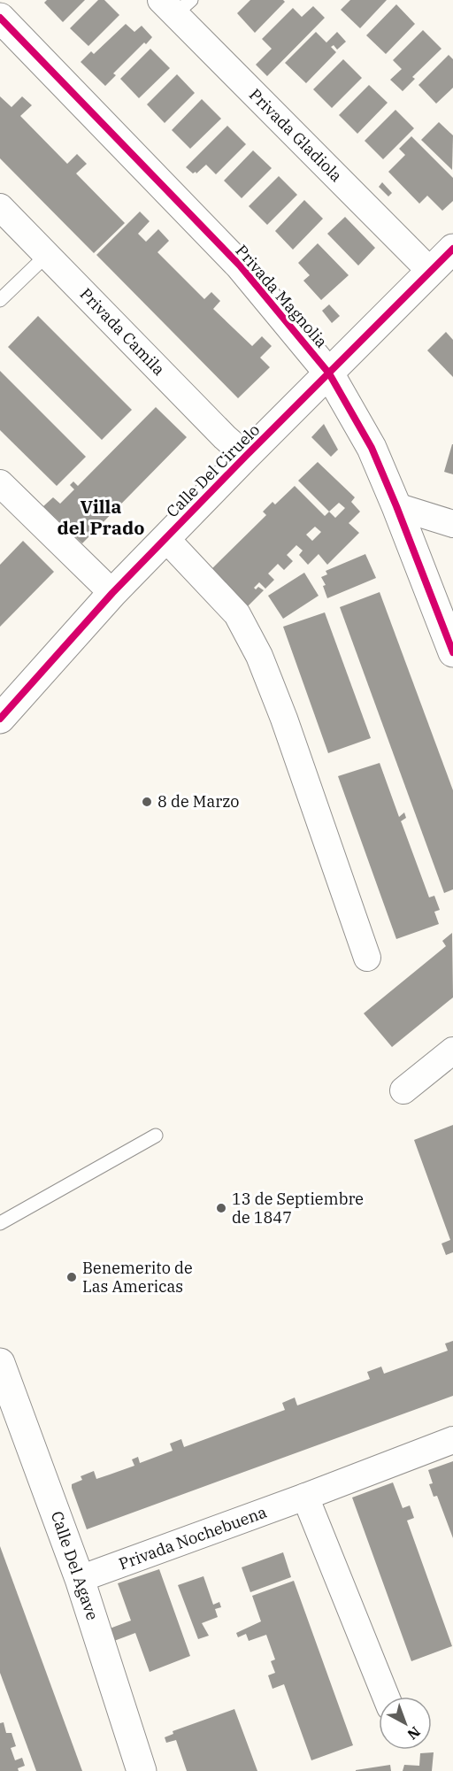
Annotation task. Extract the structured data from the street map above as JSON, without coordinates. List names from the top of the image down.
{
  "streets": {
    "street": [
      "Privada Gladiola",
      "Privada Magnolia",
      "Privada Camila",
      "Calle Del Ciruelo",
      "Privada Nochebuena",
      "Calle Del Agave"
    ]
  },
  "crossings": [
    ["Privada Gladiola", "Calle Del Ciruelo"],
    ["Privada Magnolia", "Calle Del Ciruelo"],
    ["Privada Camila", "Calle Del Ciruelo"],
    ["Privada Nochebuena", "Calle Del Agave"]
  ],
  "districts": ["Villa del Prado"],
  "places": ["8 de Marzo", "13 de Septiembre de 1847", "Benemerito de Las Americas"],
  "north": "bottom right"
}
